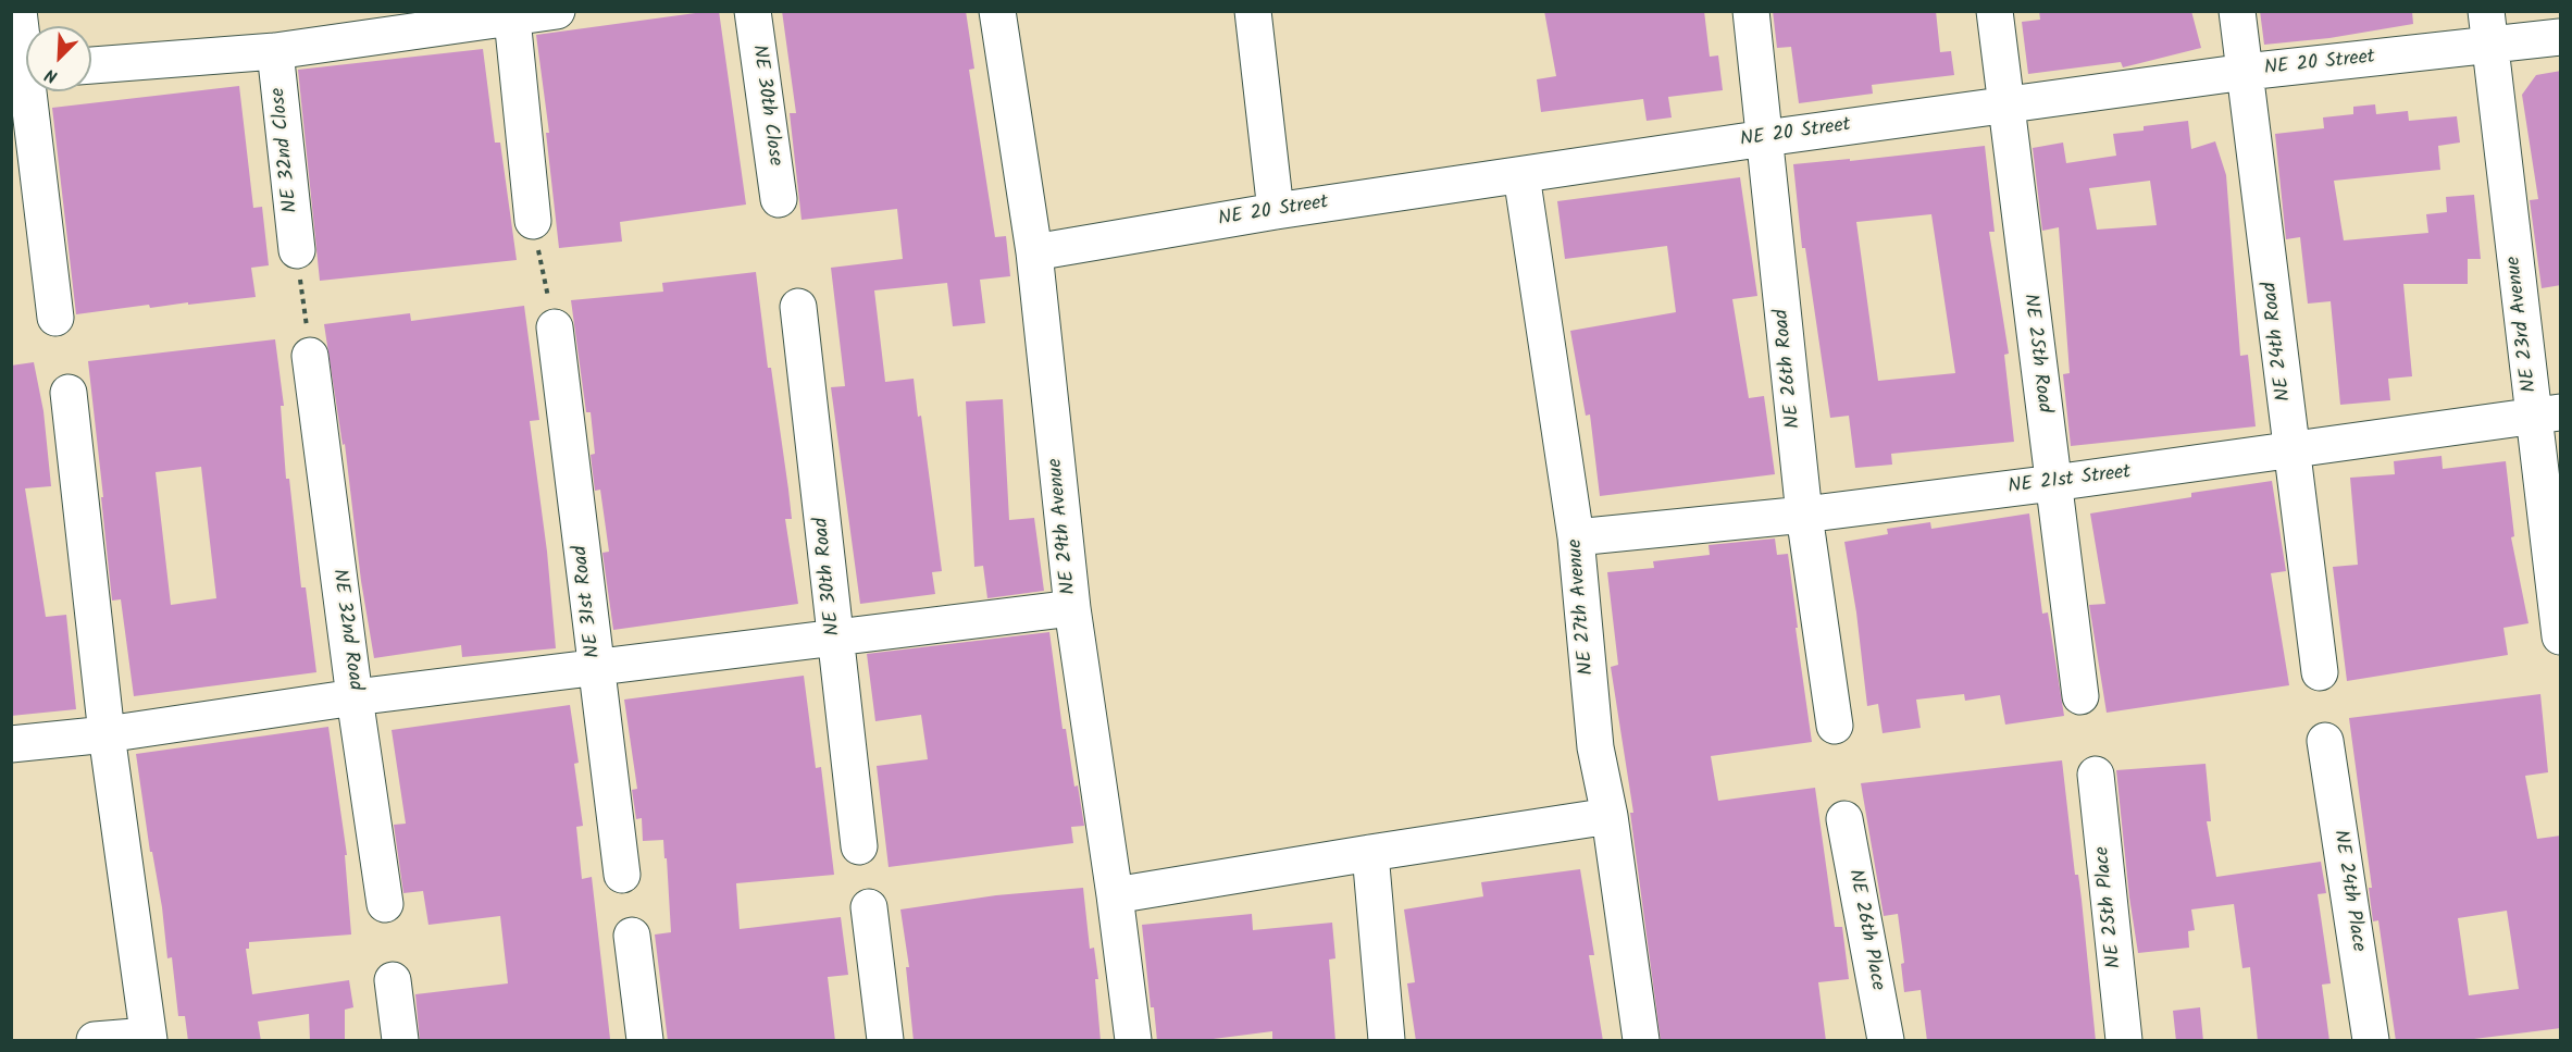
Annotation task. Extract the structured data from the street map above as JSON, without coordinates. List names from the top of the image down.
{
  "streets": {
    "street": [
      "NE 20 Street",
      "NE 30th Close",
      "NE 32nd Close",
      "NE 23rd Avenue",
      "NE 24th Road",
      "NE 25th Road",
      "NE 26th Road",
      "NE 21st Street",
      "NE 29th Avenue",
      "NE 30th Road",
      "NE 31st Road",
      "NE 27th Avenue",
      "NE 32nd Road",
      "NE 24th Place",
      "NE 25th Place",
      "NE 26th Place"
    ]
  },
  "crossings": [
    ["NE 20 Street", "NE 23rd Avenue"],
    ["NE 20 Street", "NE 24th Road"],
    ["NE 20 Street", "NE 25th Road"],
    ["NE 20 Street", "NE 26th Road"],
    ["NE 20 Street", "NE 29th Avenue"],
    ["NE 20 Street", "NE 27th Avenue"],
    ["NE 23rd Avenue", "NE 21st Street"],
    ["NE 24th Road", "NE 21st Street"],
    ["NE 25th Road", "NE 21st Street"],
    ["NE 26th Road", "NE 21st Street"],
    ["NE 21st Street", "NE 27th Avenue"]
  ],
  "north": "bottom left"
}
